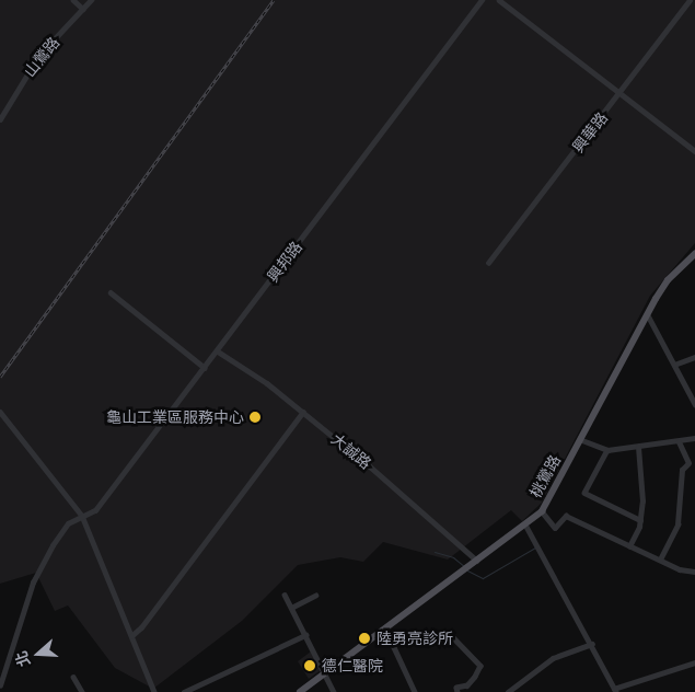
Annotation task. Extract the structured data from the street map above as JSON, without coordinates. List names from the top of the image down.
{
  "streets": {
    "main road": ["桃鶯路"],
    "street": [
      "山鶯路",
      "興華路",
      "興邦路",
      "大誠路"
    ]
  },
  "crossings": [
    ["興邦路", "大誠路"],
    ["大誠路", "桃鶯路"]
  ],
  "places": ["龜山工業區服務中心", "陸勇亮診所", "德仁醫院"],
  "north": "left"
}
